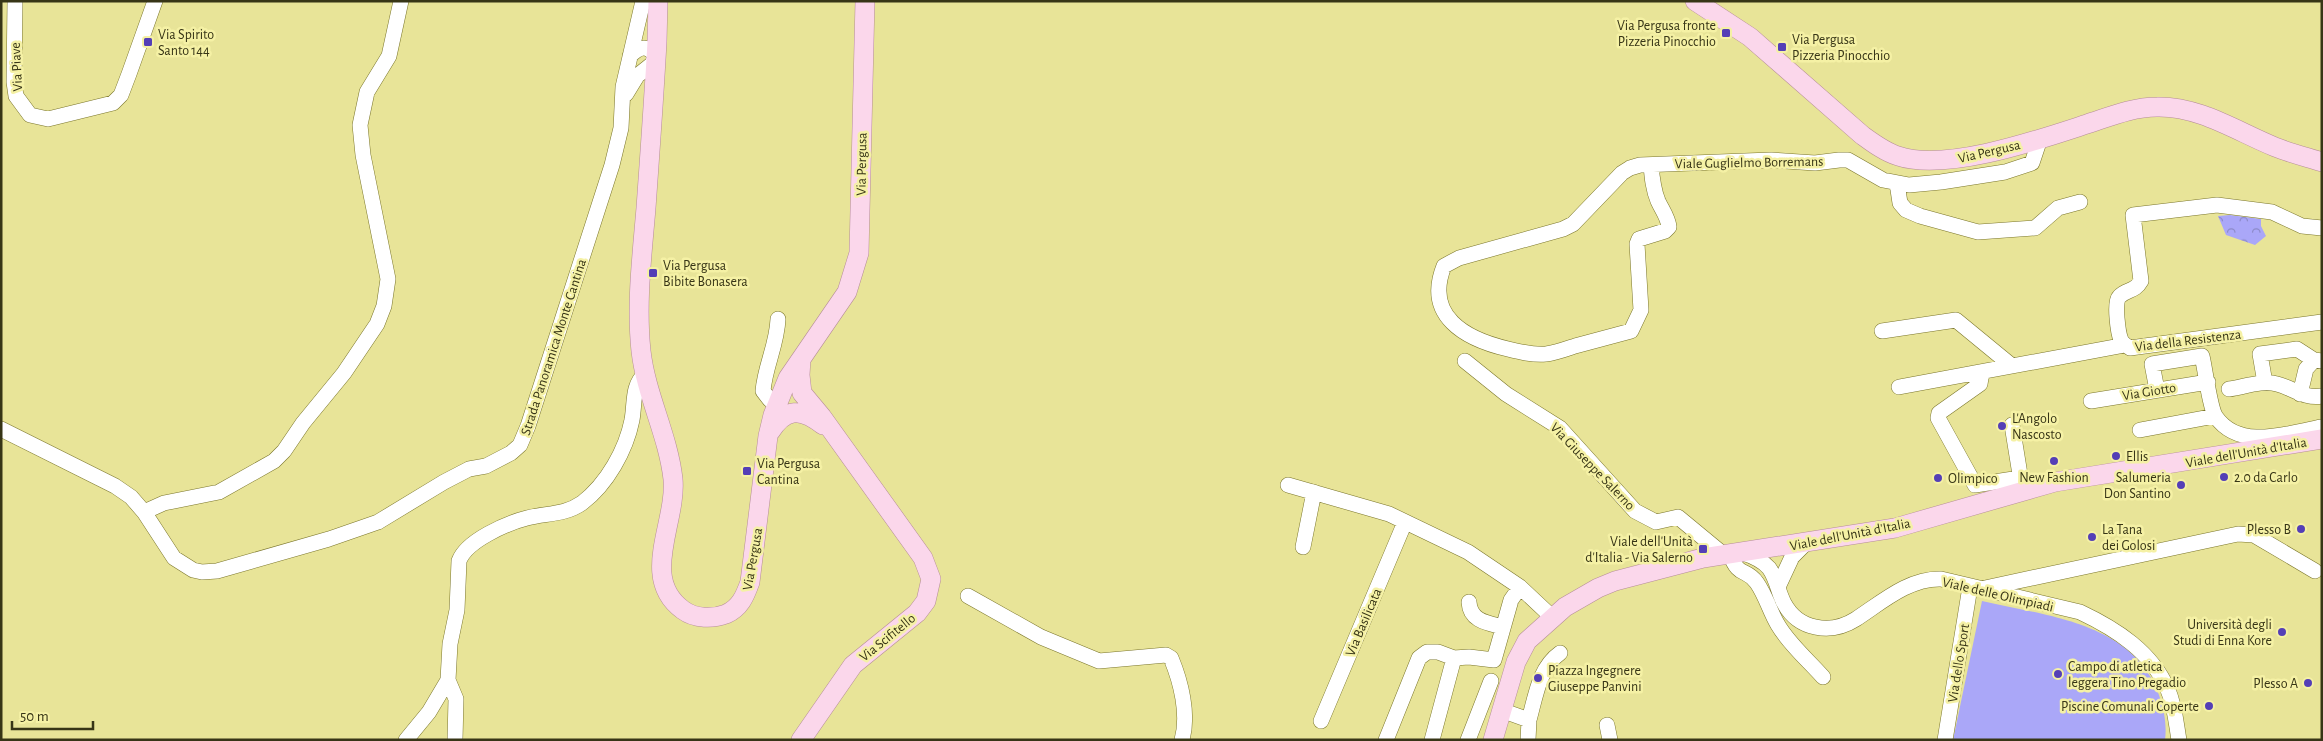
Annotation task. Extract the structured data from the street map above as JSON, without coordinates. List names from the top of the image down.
{
  "streets": {
    "main road": ["Via Pergusa", "Viale dell'Unità d'Italia", "Via Scifitello"],
    "street": [
      "Via Piave",
      "Viale Guglielmo Borremans",
      "Via della Resistenza",
      "Strada Panoramica Monte Cantina",
      "Via Giotto",
      "Via Giuseppe Salerno",
      "Viale delle Olimpiadi",
      "Via Basilicata",
      "Via dello Sport"
    ]
  },
  "crossings": [
    ["Via Pergusa", "Viale Guglielmo Borremans"],
    ["Viale dell'Unità d'Italia", "Via Giuseppe Salerno"],
    ["Viale dell'Unità d'Italia", "Viale delle Olimpiadi"],
    ["Viale delle Olimpiadi", "Via dello Sport"]
  ],
  "places": {
    "transit": [
      "Via Pergusa fronte Pizzeria Pinocchio",
      "Via Spirito Santo 144",
      "Via Pergusa Pizzeria Pinocchio",
      "Via Pergusa Bibite Bonasera",
      "Via Pergusa Cantina",
      "Viale dell'Unità d'Italia - Via Salerno"
    ],
    "other": [
      "L'Angolo Nascosto",
      "Ellis",
      "New Fashion",
      "2.0 da Carlo",
      "Olimpico",
      "Salumeria Don Santino",
      "Plesso B",
      "La Tana dei Golosi",
      "Università degli Studi di Enna Kore",
      "Campo di atletica leggera Tino Pregadio",
      "Piazza Ingegnere Giuseppe Panvini",
      "Plesso A",
      "Piscine Comunali Coperte"
    ]
  },
  "scale_bar": "50 m"
}
